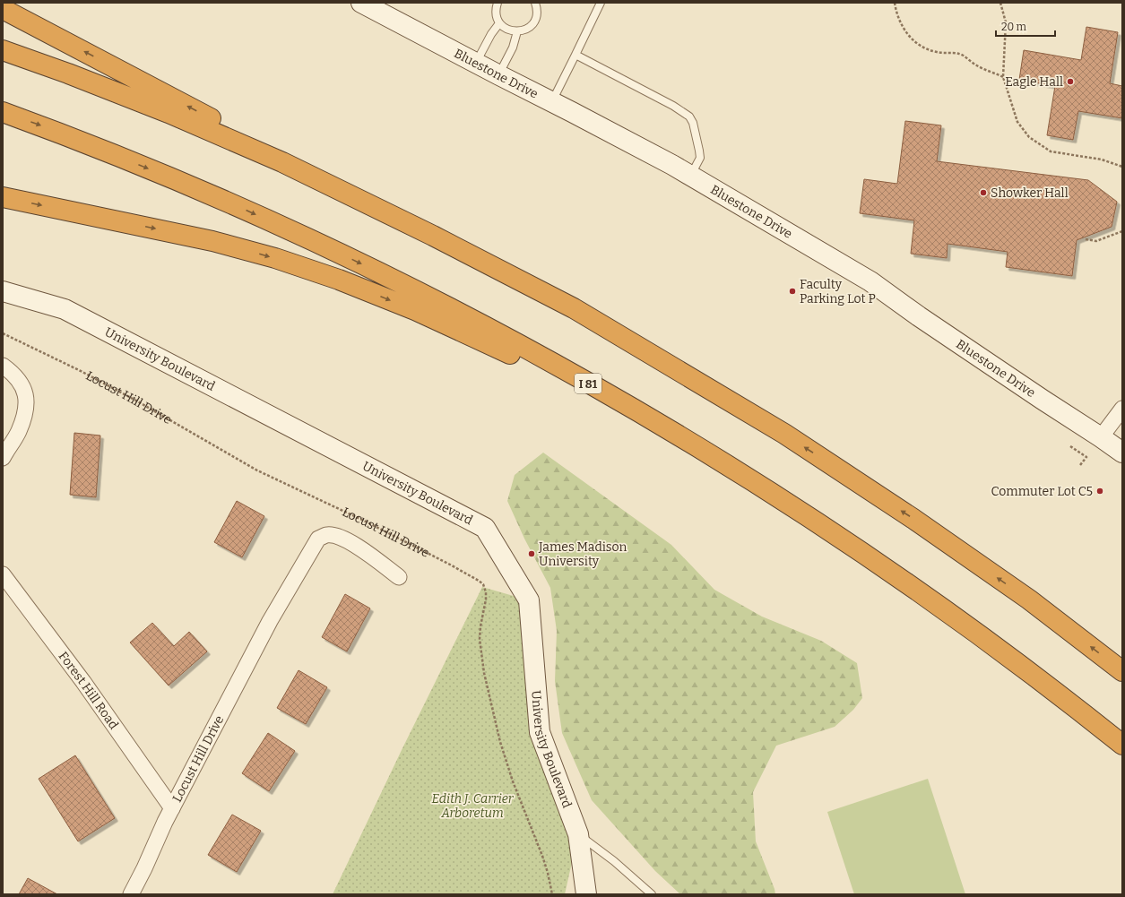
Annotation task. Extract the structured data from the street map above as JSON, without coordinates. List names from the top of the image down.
{
  "streets": {
    "highway": ["I 81"],
    "street": [
      "Bluestone Drive",
      "University Boulevard",
      "Locust Hill Drive",
      "Forest Hill Road"
    ]
  },
  "crossings": [
    ["Locust Hill Drive", "Forest Hill Road"]
  ],
  "parks": ["Edith J. Carrier Arboretum"],
  "places": [
    "Eagle Hall",
    "Showker Hall",
    "Faculty Parking Lot P",
    "Commuter Lot C5",
    "James Madison University"
  ],
  "scale_bar": "20 m"
}
